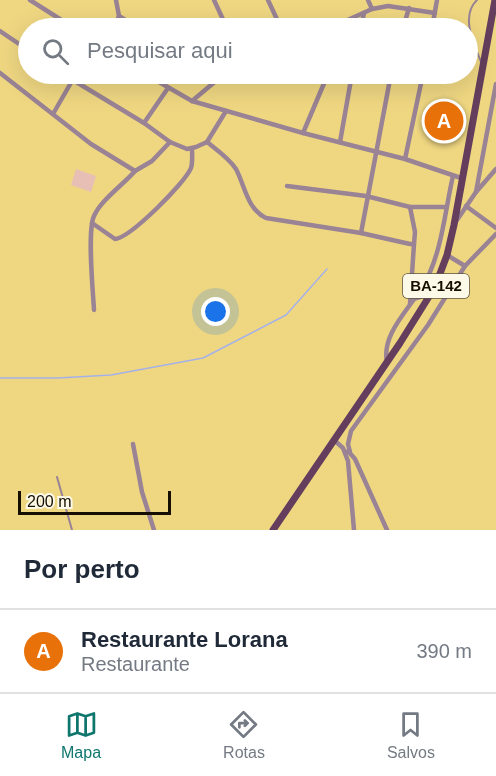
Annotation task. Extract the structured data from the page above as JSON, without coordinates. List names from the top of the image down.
{
  "streets": {
    "main road": ["BA-142"]
  },
  "scale_bar": "200 m",
  "page": {
    "search": "Pesquisar aqui",
    "pins": "A",
    "scale": "200 m",
    "heading": "Por perto",
    "list": [
      {
        "mark": "A",
        "name": "Restaurante Lorana",
        "note": "Restaurante",
        "value": "390 m"
      }
    ],
    "nav": ["Mapa", "Rotas", "Salvos"]
  }
}
